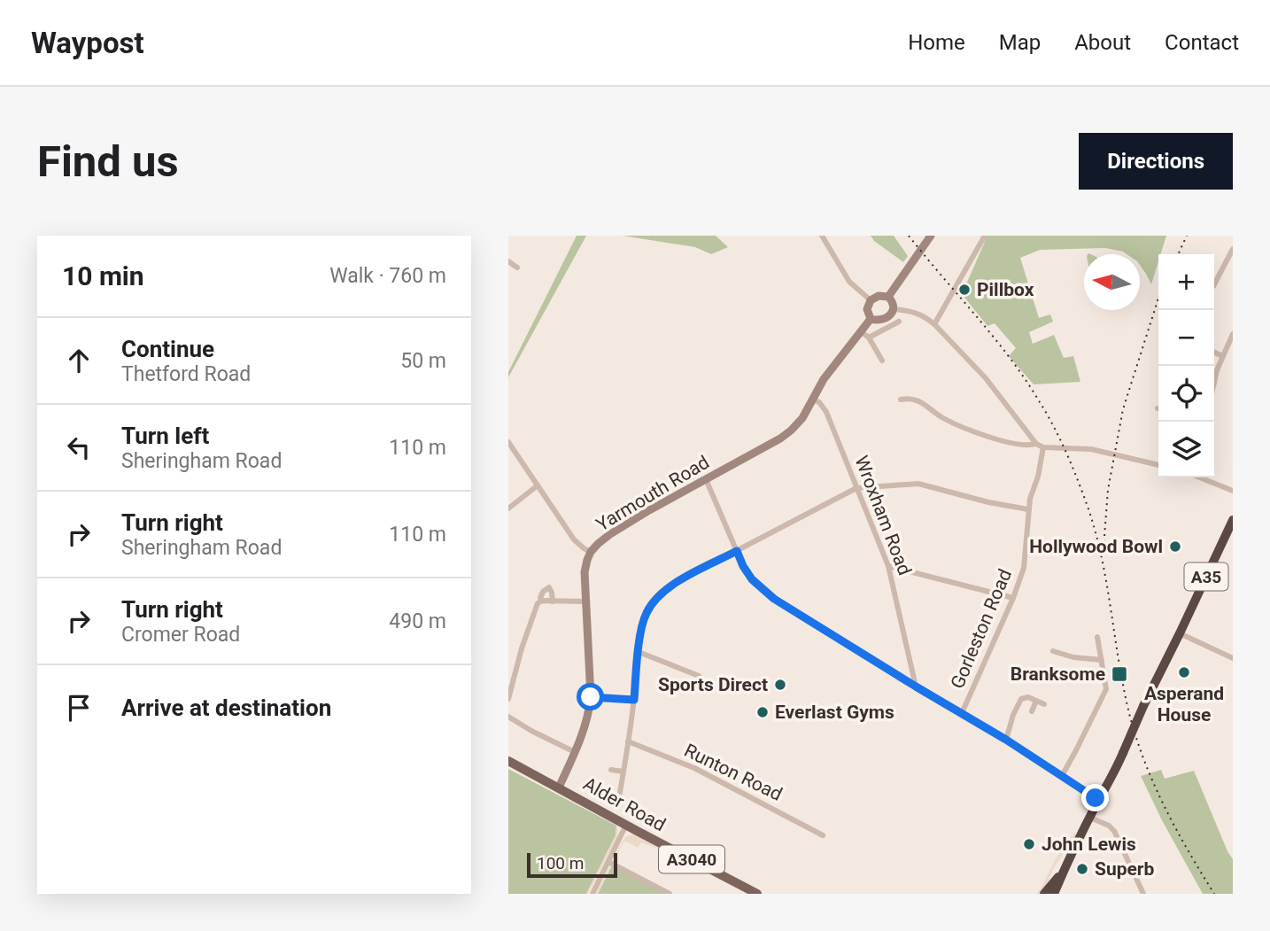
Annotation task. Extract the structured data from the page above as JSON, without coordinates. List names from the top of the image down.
{
  "streets": {
    "highway": ["A35"],
    "main road": ["Alder Road", "A3040"],
    "street": [
      "Yarmouth Road",
      "Wroxham Road",
      "Gorleston Road",
      "Runton Road"
    ]
  },
  "crossings": [
    ["Yarmouth Road", "Wroxham Road"],
    ["Yarmouth Road", "Alder Road"]
  ],
  "places": {
    "other": [
      "Pillbox",
      "Hollywood Bowl",
      "Asperand House",
      "Sports Direct",
      "Everlast Gyms",
      "John Lewis",
      "Superb"
    ],
    "transit": ["Branksome"]
  },
  "scale_bar": "100 m",
  "north": "left",
  "page": {
    "header": "Waypost",
    "nav": [
      "Home",
      "Map",
      "About",
      "Contact"
    ],
    "buttons": "Directions",
    "title": "Find us",
    "heading": ["10 min", "Walk · 760 m"],
    "map_buttons": ["+", "−"],
    "list": [
      ["Continue", "Thetford Road", "50 m"],
      ["Turn left", "Sheringham Road", "110 m"],
      ["Turn right", "Sheringham Road", "110 m"],
      ["Turn right", "Cromer Road", "490 m"],
      "Arrive at destination"
    ],
    "scale": "100 m"
  }
}
